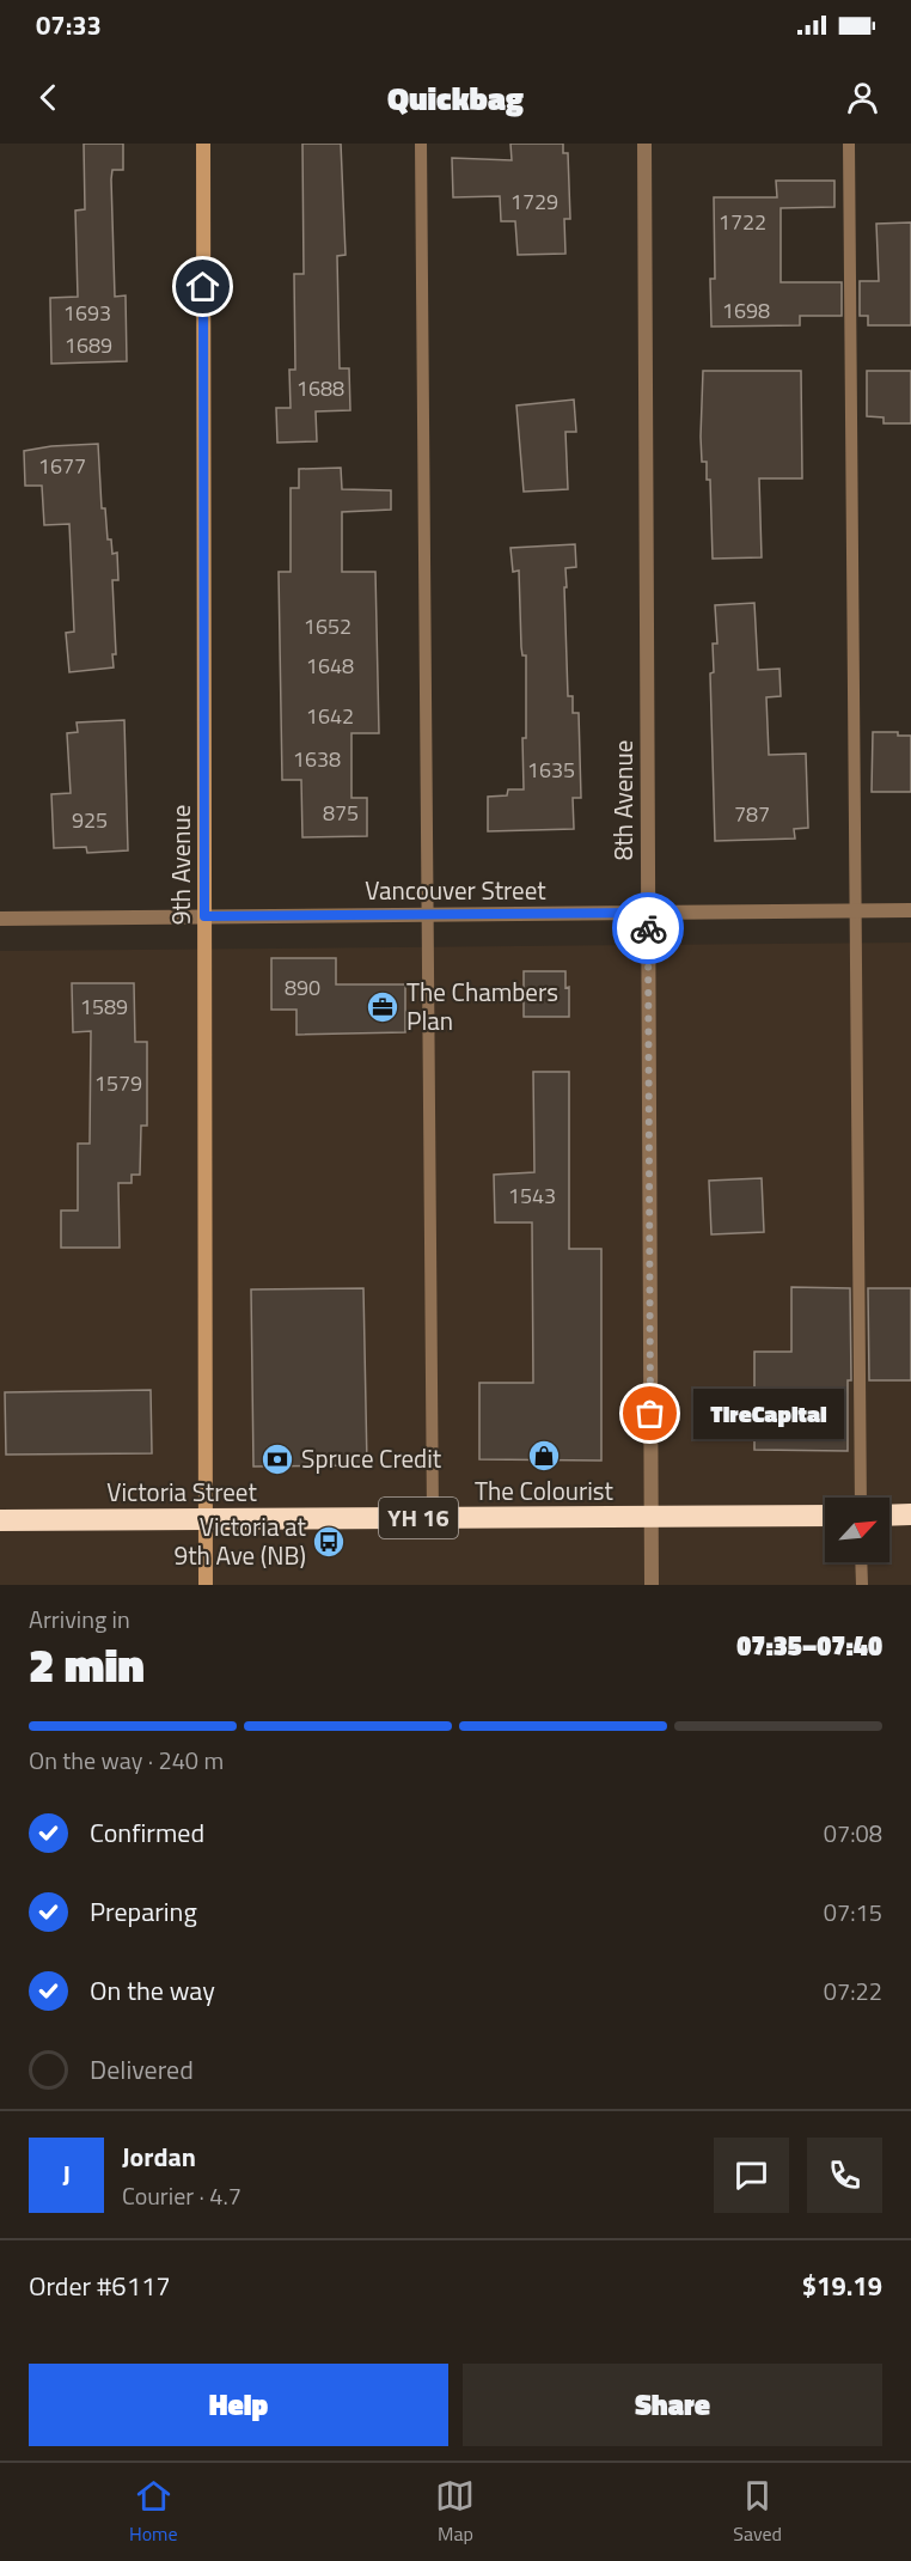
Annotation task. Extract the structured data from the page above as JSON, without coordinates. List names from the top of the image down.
{
  "streets": {
    "highway": ["Victoria Street", "YH 16"],
    "street": ["8th Avenue", "9th Avenue", "Vancouver Street"]
  },
  "crossings": [
    ["8th Avenue", "Vancouver Street"],
    ["8th Avenue", "Victoria Street"],
    ["9th Avenue", "Vancouver Street"],
    ["9th Avenue", "Victoria Street"]
  ],
  "places": {
    "office": ["The Chambers Plan"],
    "other": ["TireCapital"],
    "shop": ["The Colourist"],
    "bank": ["Spruce Credit"],
    "bus stop": ["Victoria at 9th Ave (NB)"]
  },
  "house_numbers": [
    "1729",
    "1722",
    "1698",
    "1693",
    "1689",
    "1688",
    "1677",
    "1652",
    "1648",
    "1642",
    "1638",
    "1635",
    "875",
    "787",
    "925",
    "890",
    "1589",
    "1579",
    "1543"
  ],
  "north": "top right",
  "page": {
    "status": "07:33",
    "header": "Quickbag",
    "bubble": "TireCapital",
    "heading": ["2 min", "Arriving in", "07:35–07:40"],
    "panel": [
      "Jordan",
      "Courier · 4.7",
      "Order #6117",
      "$19.19"
    ],
    "bar": "On the way · 240 m",
    "list": [
      ["Confirmed", "07:08"],
      ["Preparing", "07:15"],
      ["On the way", "07:22"],
      "Delivered"
    ],
    "round": "J",
    "buttons": ["Help", "Share"],
    "tabs": ["Home", "Map", "Saved"]
  }
}
